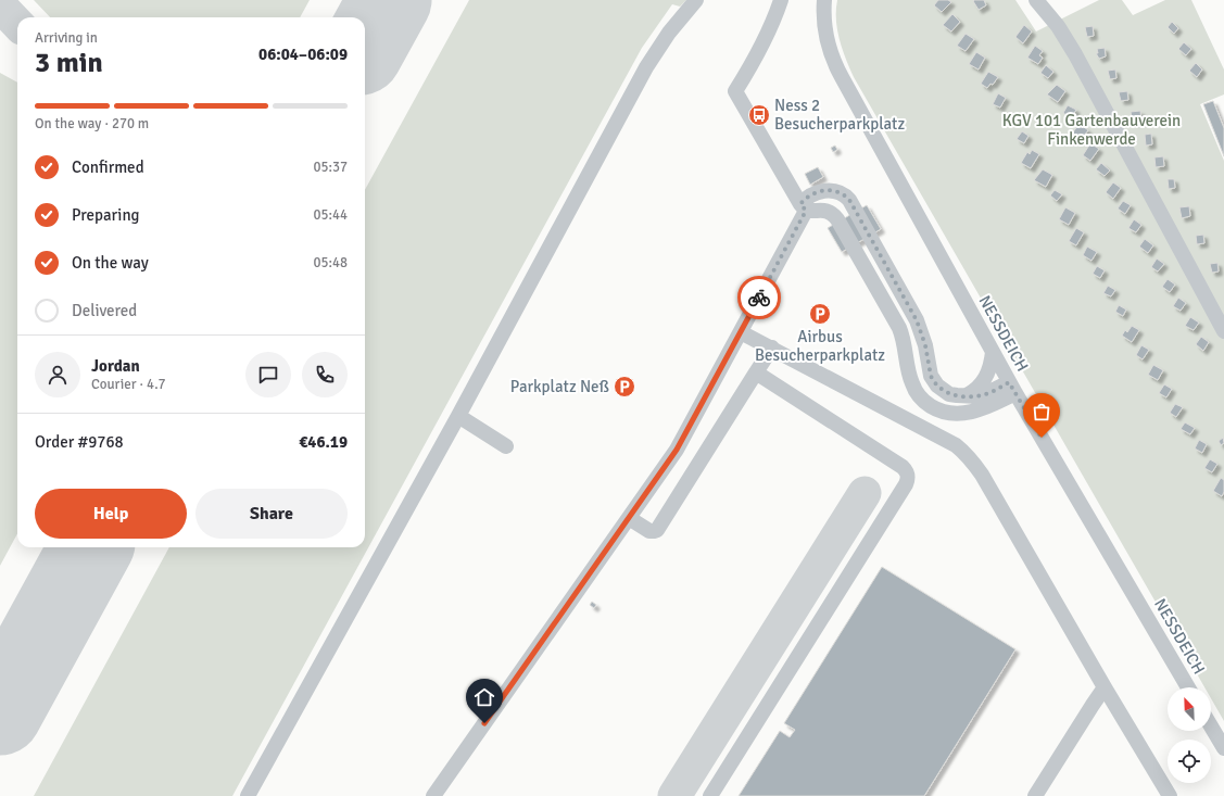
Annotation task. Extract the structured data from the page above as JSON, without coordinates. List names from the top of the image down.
{
  "streets": {
    "street": ["NESSDEICH"]
  },
  "parks": ["KGV 101 Gartenbauverein Finkenwerde"],
  "places": {
    "bus stop": ["Ness 2 Besucherparkplatz"],
    "parking": ["Airbus Besucherparkplatz", "Parkplatz Neß"]
  },
  "north": "top left",
  "page": {
    "heading": ["3 min", "Arriving in", "06:04–06:09"],
    "panel": [
      "Jordan",
      "Courier · 4.7",
      "Order #9768",
      "€46.19"
    ],
    "bar": "On the way · 270 m",
    "list": [
      ["Confirmed", "05:37"],
      ["Preparing", "05:44"],
      ["On the way", "05:48"],
      "Delivered"
    ],
    "buttons": ["Help", "Share"]
  }
}
